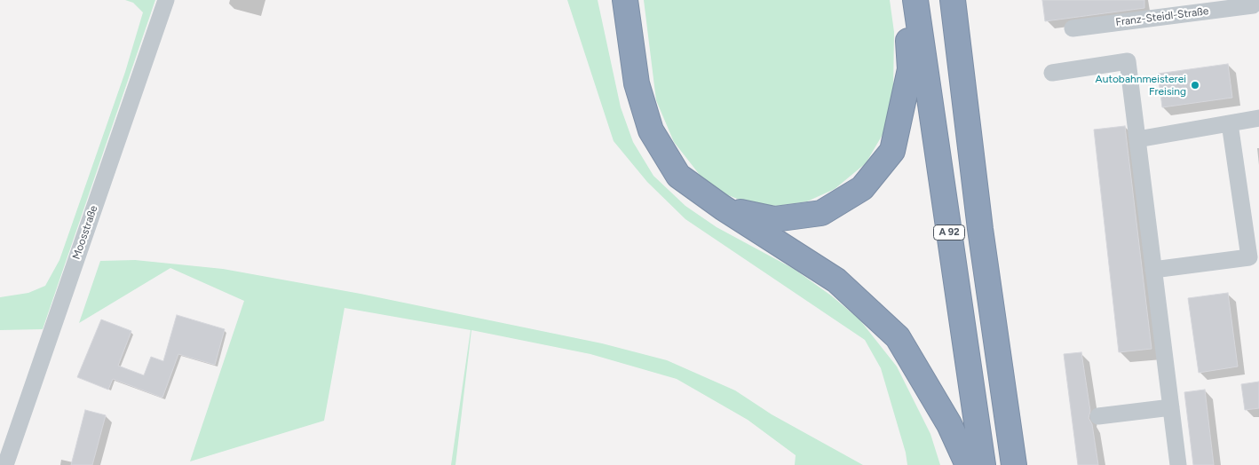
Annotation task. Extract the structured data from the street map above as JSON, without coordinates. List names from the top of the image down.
{
  "streets": {
    "highway": ["A 92"],
    "street": ["Franz-Steidl-Straße", "Moosstraße"]
  },
  "places": ["Autobahnmeisterei Freising"]
}
